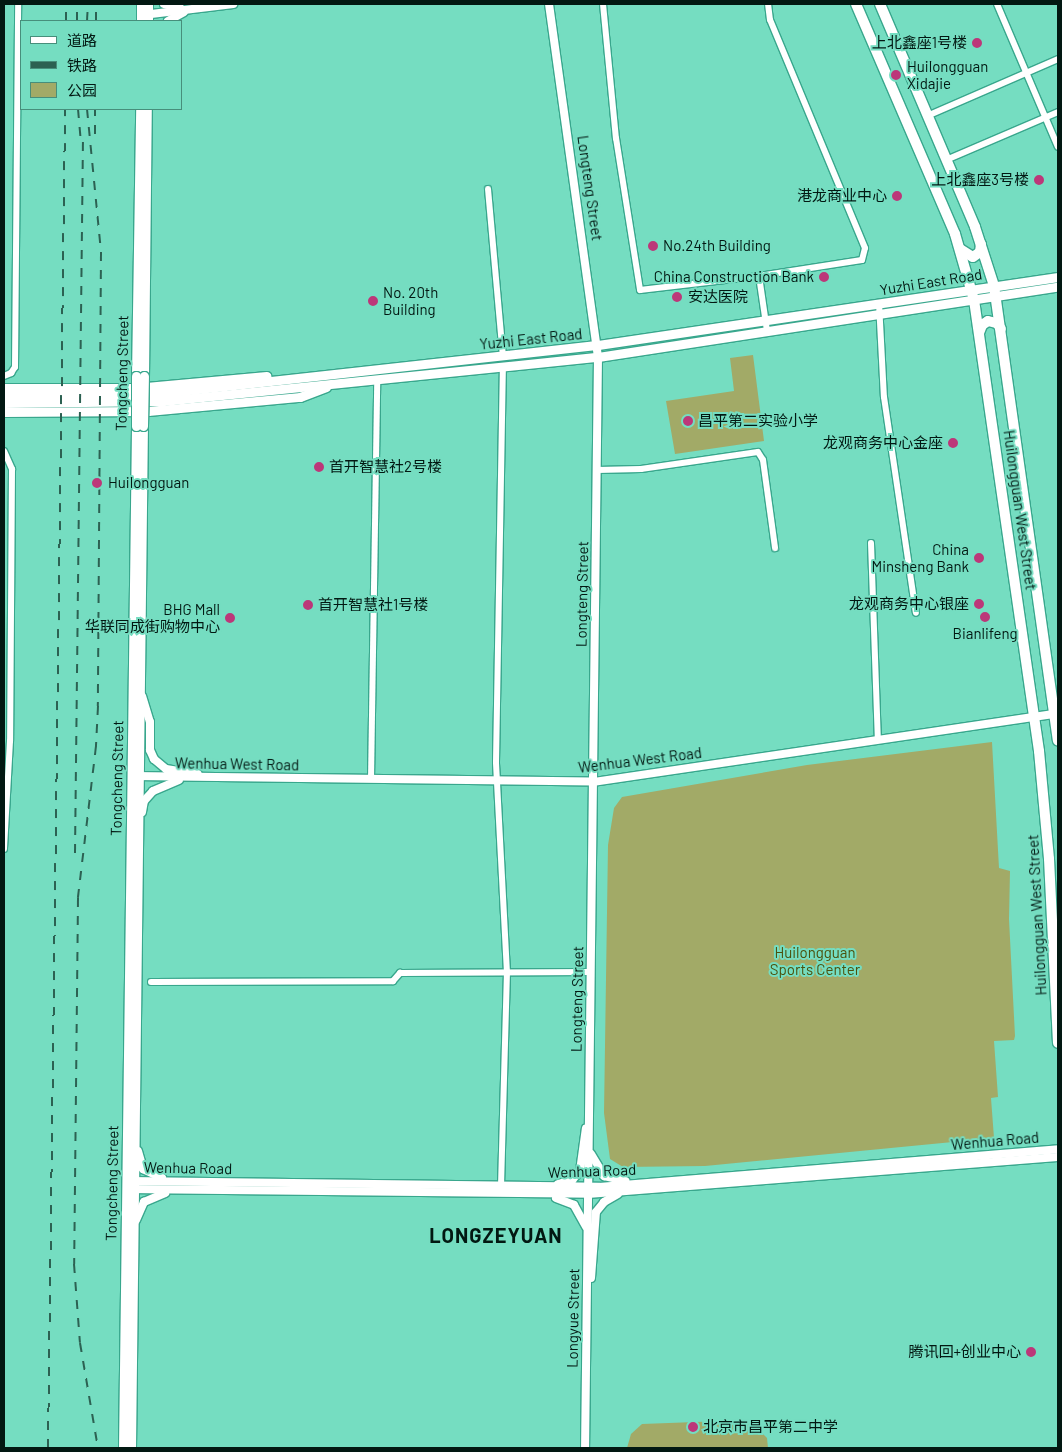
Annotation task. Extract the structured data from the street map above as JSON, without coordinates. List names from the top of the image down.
{
  "streets": {
    "main road": ["Yuzhi East Road", "Tongcheng Street", "Huilongguan West Street"],
    "street": [
      "Longteng Street",
      "Wenhua West Road",
      "Wenhua Road",
      "Longyue Street"
    ]
  },
  "crossings": [
    ["Longteng Street", "Yuzhi East Road"],
    ["Longteng Street", "Wenhua West Road"],
    ["Longteng Street", "Wenhua Road"],
    ["Longteng Street", "Longyue Street"],
    ["Yuzhi East Road", "Huilongguan West Street"],
    ["Tongcheng Street", "Wenhua West Road"],
    ["Tongcheng Street", "Wenhua Road"],
    ["Huilongguan West Street", "Wenhua West Road"],
    ["Wenhua Road", "Longyue Street"]
  ],
  "districts": ["LONGZEYUAN"],
  "parks": ["Huilongguan Sports Center"],
  "places": [
    "上北鑫座1号楼",
    "Huilongguan Xidajie",
    "上北鑫座3号楼",
    "港龙商业中心",
    "No.24th Building",
    "China Construction Bank",
    "安达医院",
    "No. 20th Building",
    "昌平第二实验小学",
    "龙观商务中心金座",
    "首开智慧社2号楼",
    "Huilongguan",
    "China Minsheng Bank",
    "龙观商务中心银座",
    "首开智慧社1号楼",
    "Bianlifeng",
    "BHG Mall 华联同成街购物中心",
    "腾讯回+创业中心",
    "北京市昌平第二中学"
  ],
  "legend": ["道路", "铁路", "公园"]
}
